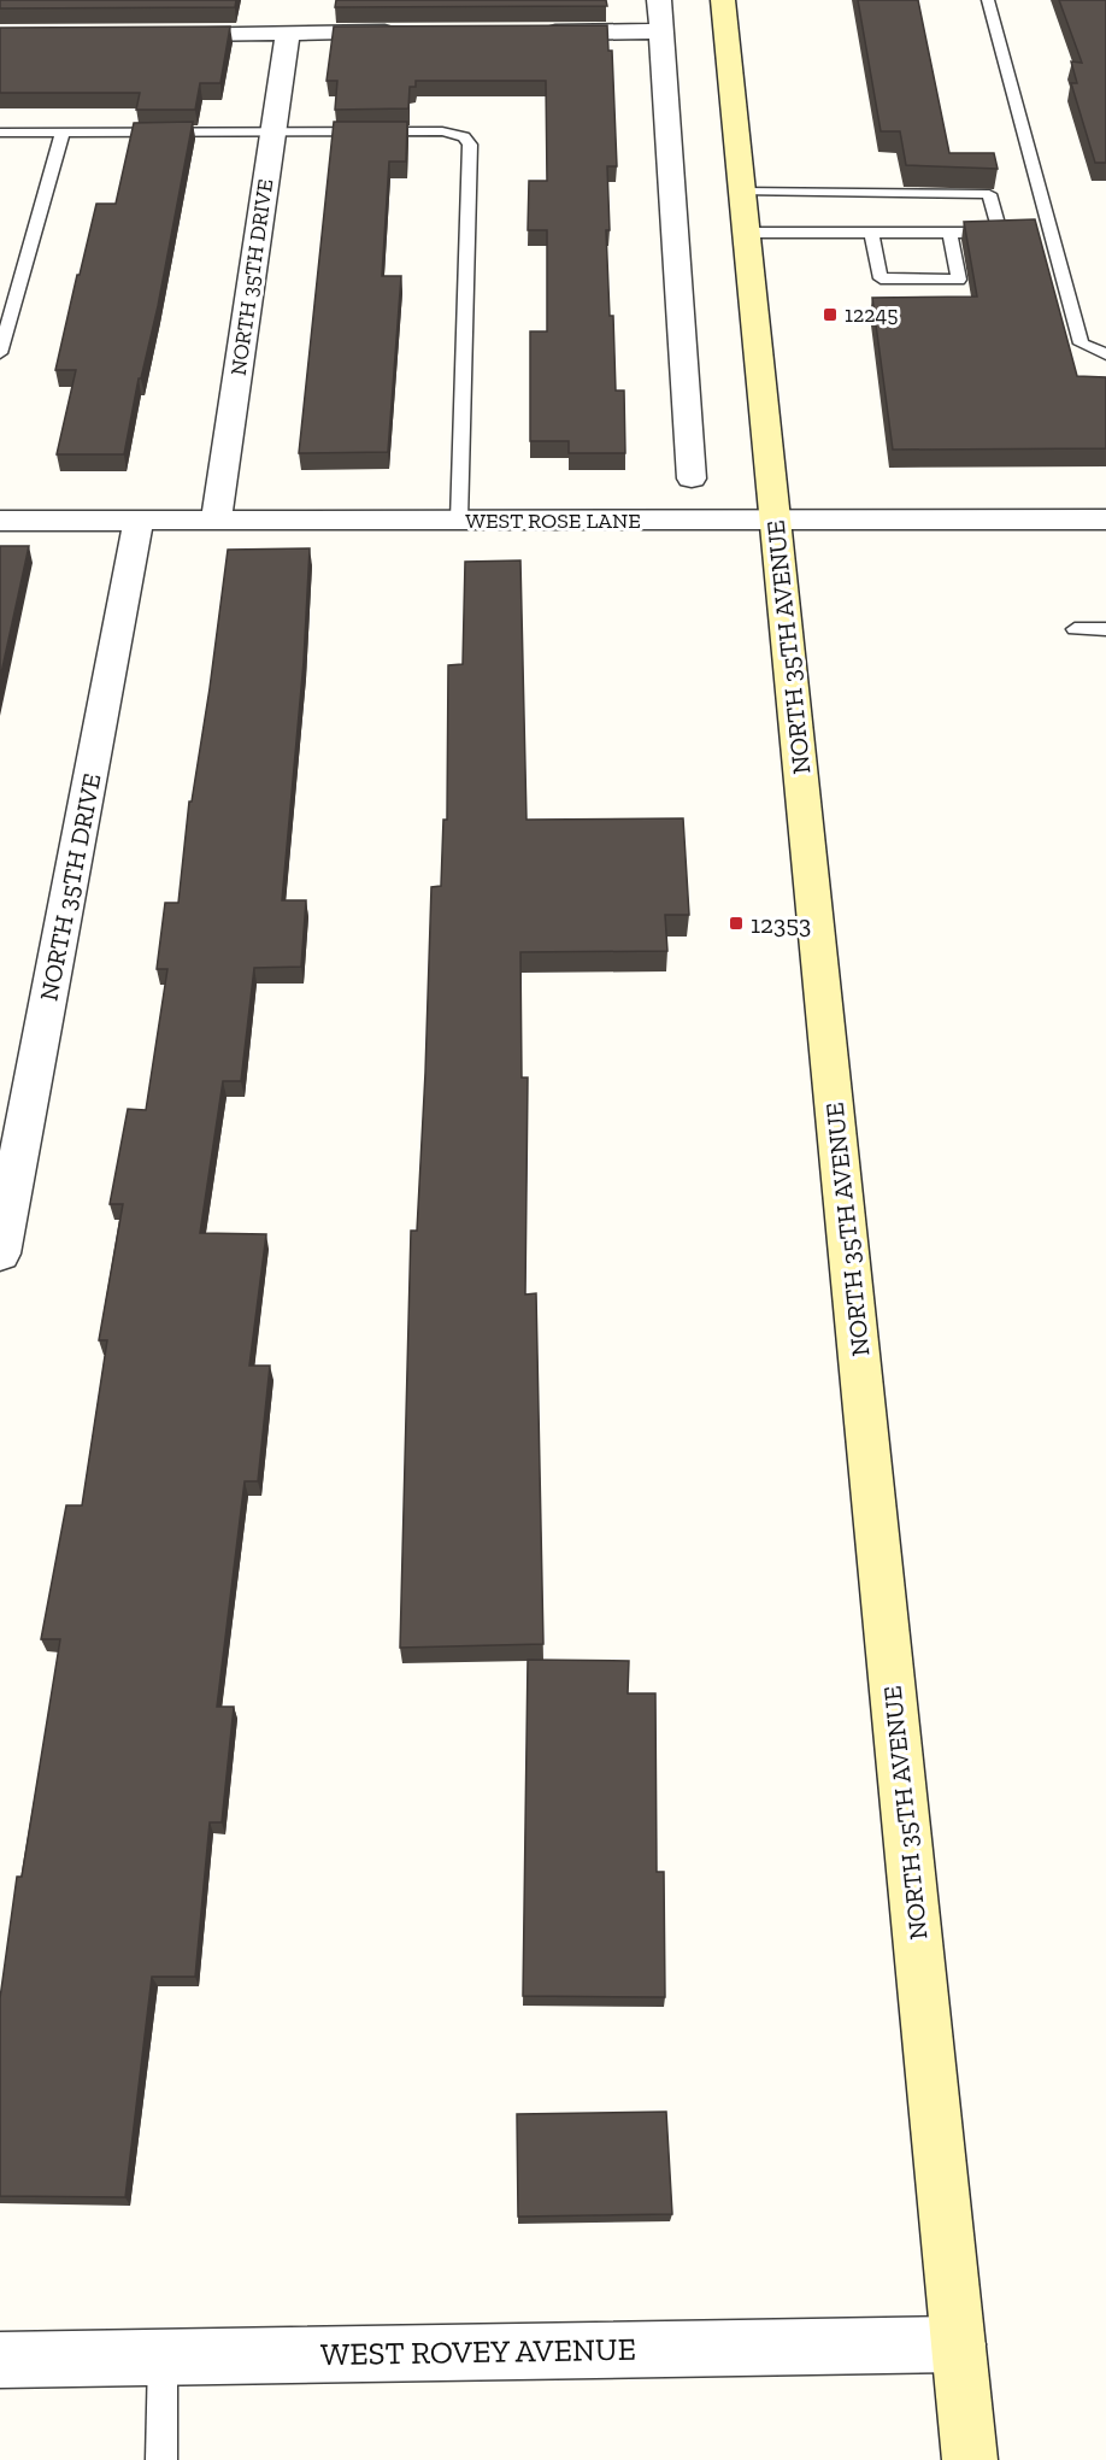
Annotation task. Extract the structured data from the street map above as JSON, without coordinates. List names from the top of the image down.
{
  "streets": {
    "main road": ["NORTH 35TH AVENUE"],
    "street": ["NORTH 35TH DRIVE", "WEST ROSE LANE", "WEST ROVEY AVENUE"]
  },
  "crossings": [
    ["NORTH 35TH DRIVE", "WEST ROSE LANE"],
    ["WEST ROSE LANE", "NORTH 35TH AVENUE"],
    ["NORTH 35TH AVENUE", "WEST ROVEY AVENUE"]
  ],
  "places": {
    "transit": ["12245", "12353"]
  }
}
